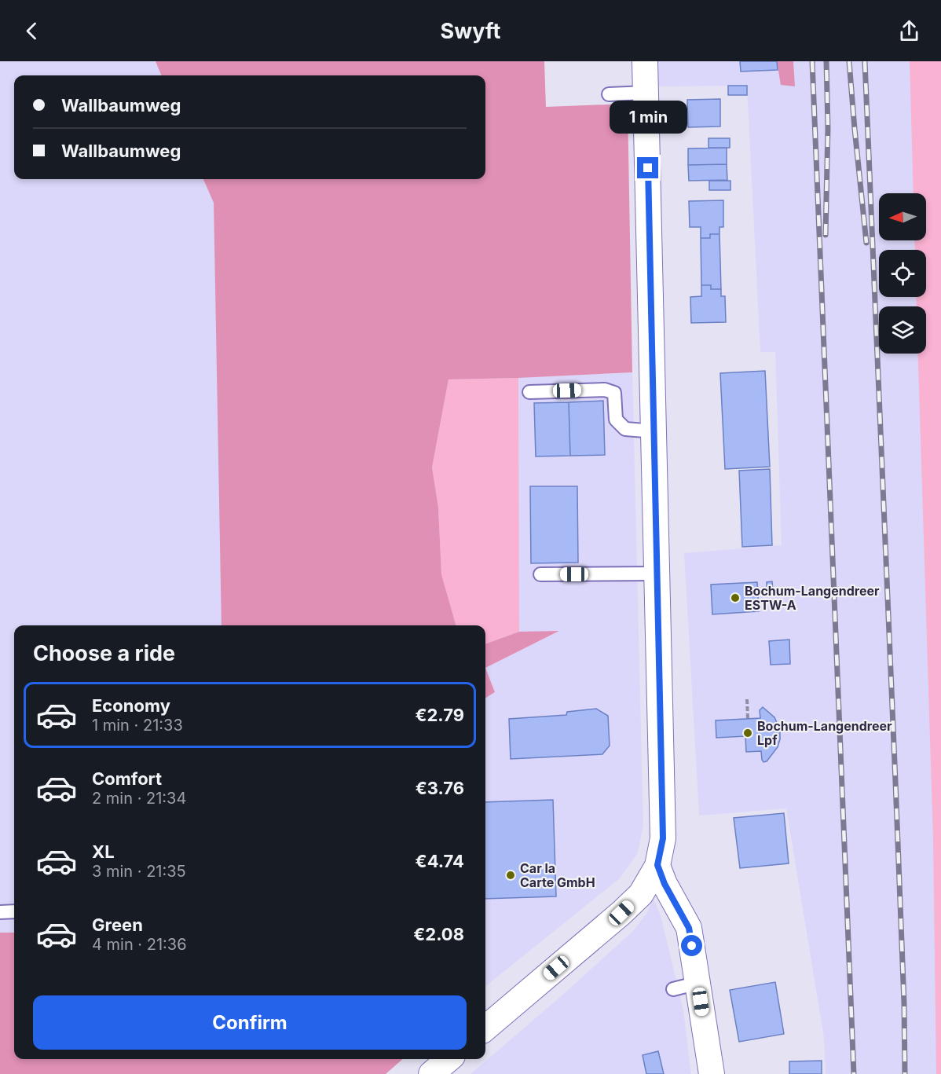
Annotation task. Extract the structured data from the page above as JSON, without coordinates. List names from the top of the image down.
{
  "places": ["Bochum-Langendreer ESTW-A", "Bochum-Langendreer Lpf", "Car la Carte GmbH"],
  "north": "left",
  "page": {
    "header": "Swyft",
    "banner": ["Wallbaumweg", "Wallbaumweg"],
    "bubble": "1 min",
    "heading": "Choose a ride",
    "list": [
      {
        "name": "Economy",
        "note": "1 min · 21:33",
        "value": "€2.79"
      },
      {
        "name": "Comfort",
        "note": "2 min · 21:34",
        "value": "€3.76"
      },
      {
        "name": "XL",
        "note": "3 min · 21:35",
        "value": "€4.74"
      },
      {
        "name": "Green",
        "note": "4 min · 21:36",
        "value": "€2.08"
      }
    ],
    "buttons": "Confirm"
  }
}
